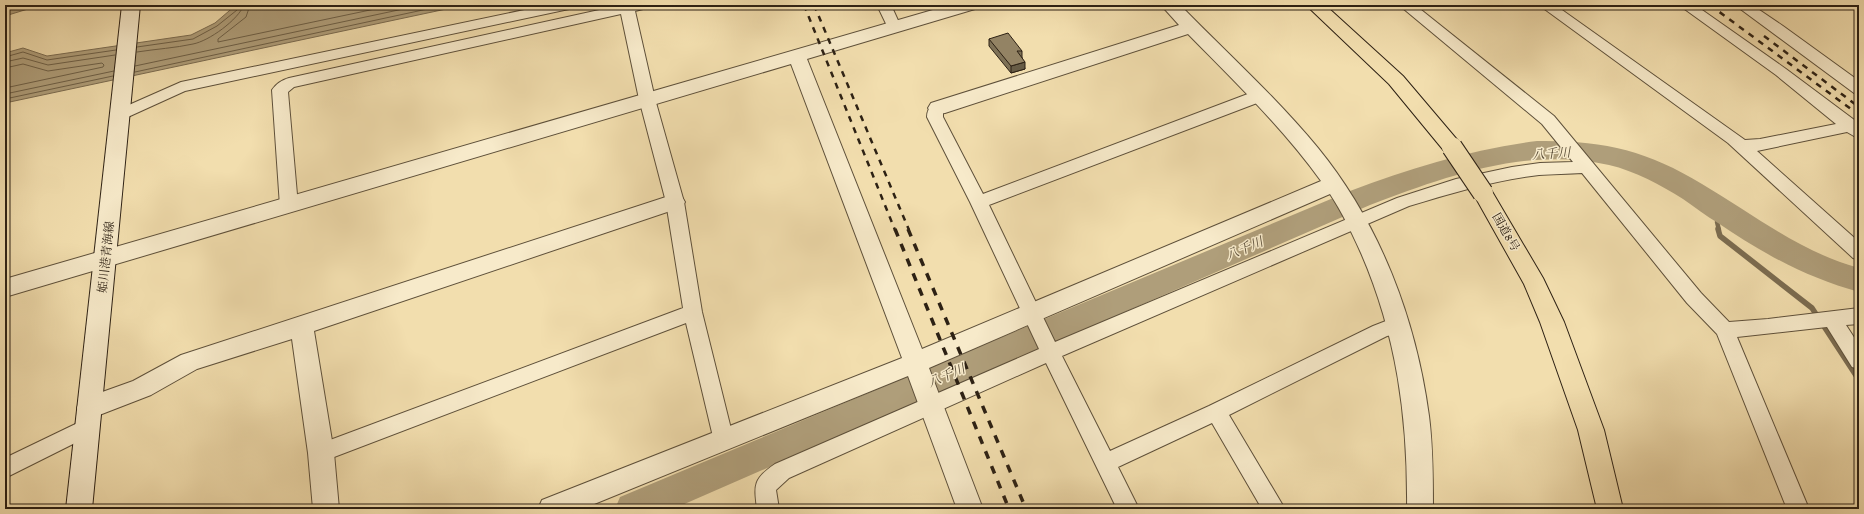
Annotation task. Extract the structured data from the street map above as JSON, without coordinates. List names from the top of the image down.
{
  "streets": {
    "highway": ["国道8号"],
    "street": ["姫川港青海線"]
  },
  "water": ["八千川"]
}
